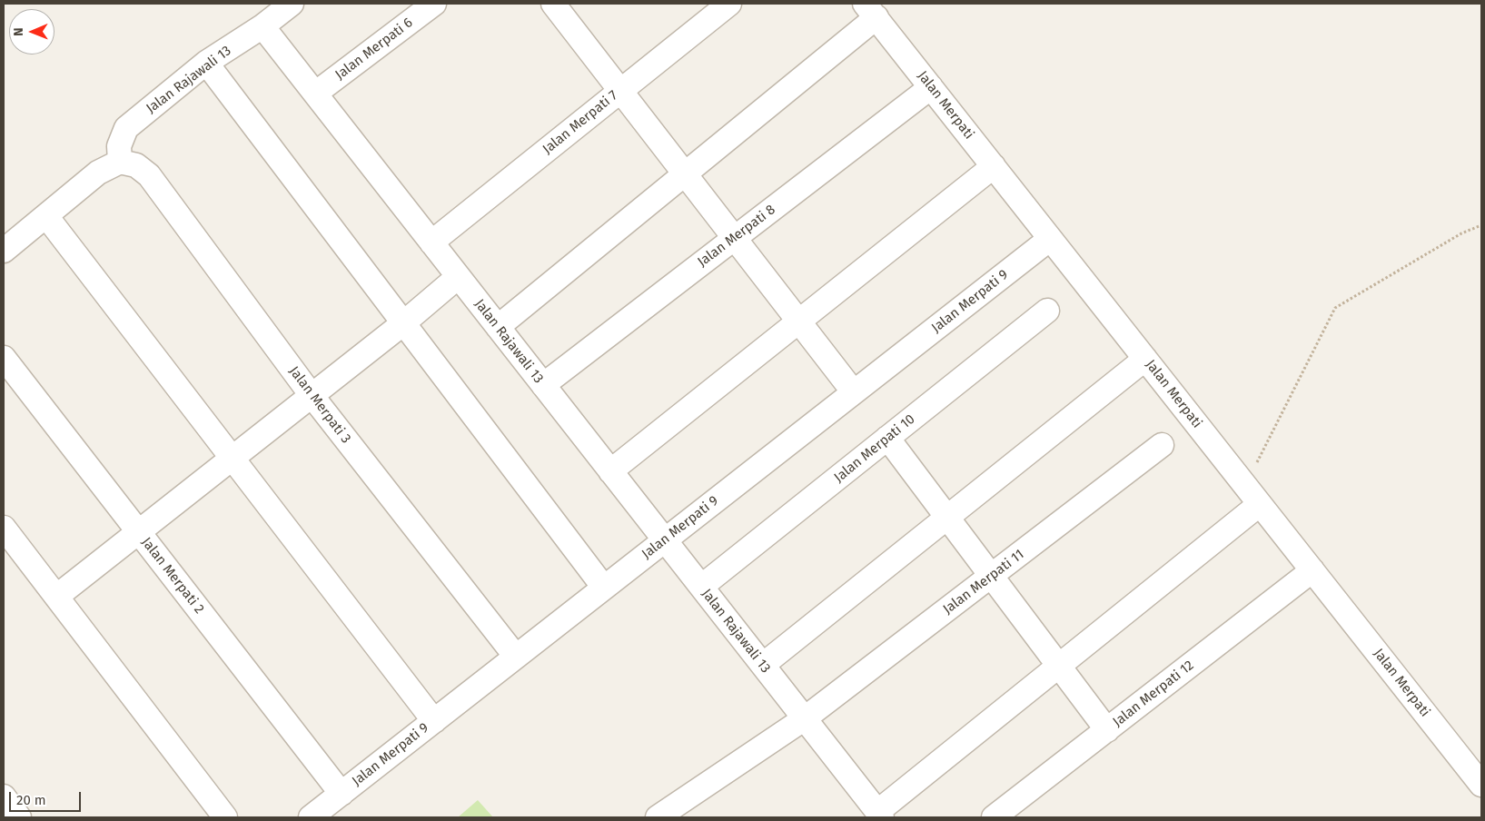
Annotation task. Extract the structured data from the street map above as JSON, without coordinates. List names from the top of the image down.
{
  "streets": {
    "street": [
      "Jalan Merpati 6",
      "Jalan Rajawali 13",
      "Jalan Merpati",
      "Jalan Merpati 7",
      "Jalan Merpati 8",
      "Jalan Merpati 9",
      "Jalan Merpati 3",
      "Jalan Merpati 10",
      "Jalan Merpati 2",
      "Jalan Merpati 11",
      "Jalan Merpati 12"
    ]
  },
  "crossings": [
    ["Jalan Merpati 6", "Jalan Rajawali 13"],
    ["Jalan Rajawali 13", "Jalan Merpati 7"],
    ["Jalan Rajawali 13", "Jalan Merpati 8"],
    ["Jalan Rajawali 13", "Jalan Merpati 9"],
    ["Jalan Rajawali 13", "Jalan Merpati 3"],
    ["Jalan Rajawali 13", "Jalan Merpati 10"],
    ["Jalan Rajawali 13", "Jalan Merpati 11"],
    ["Jalan Merpati", "Jalan Merpati 8"],
    ["Jalan Merpati", "Jalan Merpati 9"],
    ["Jalan Merpati", "Jalan Merpati 12"],
    ["Jalan Merpati 9", "Jalan Merpati 3"],
    ["Jalan Merpati 9", "Jalan Merpati 2"]
  ],
  "scale_bar": "20 m",
  "north": "left"
}
